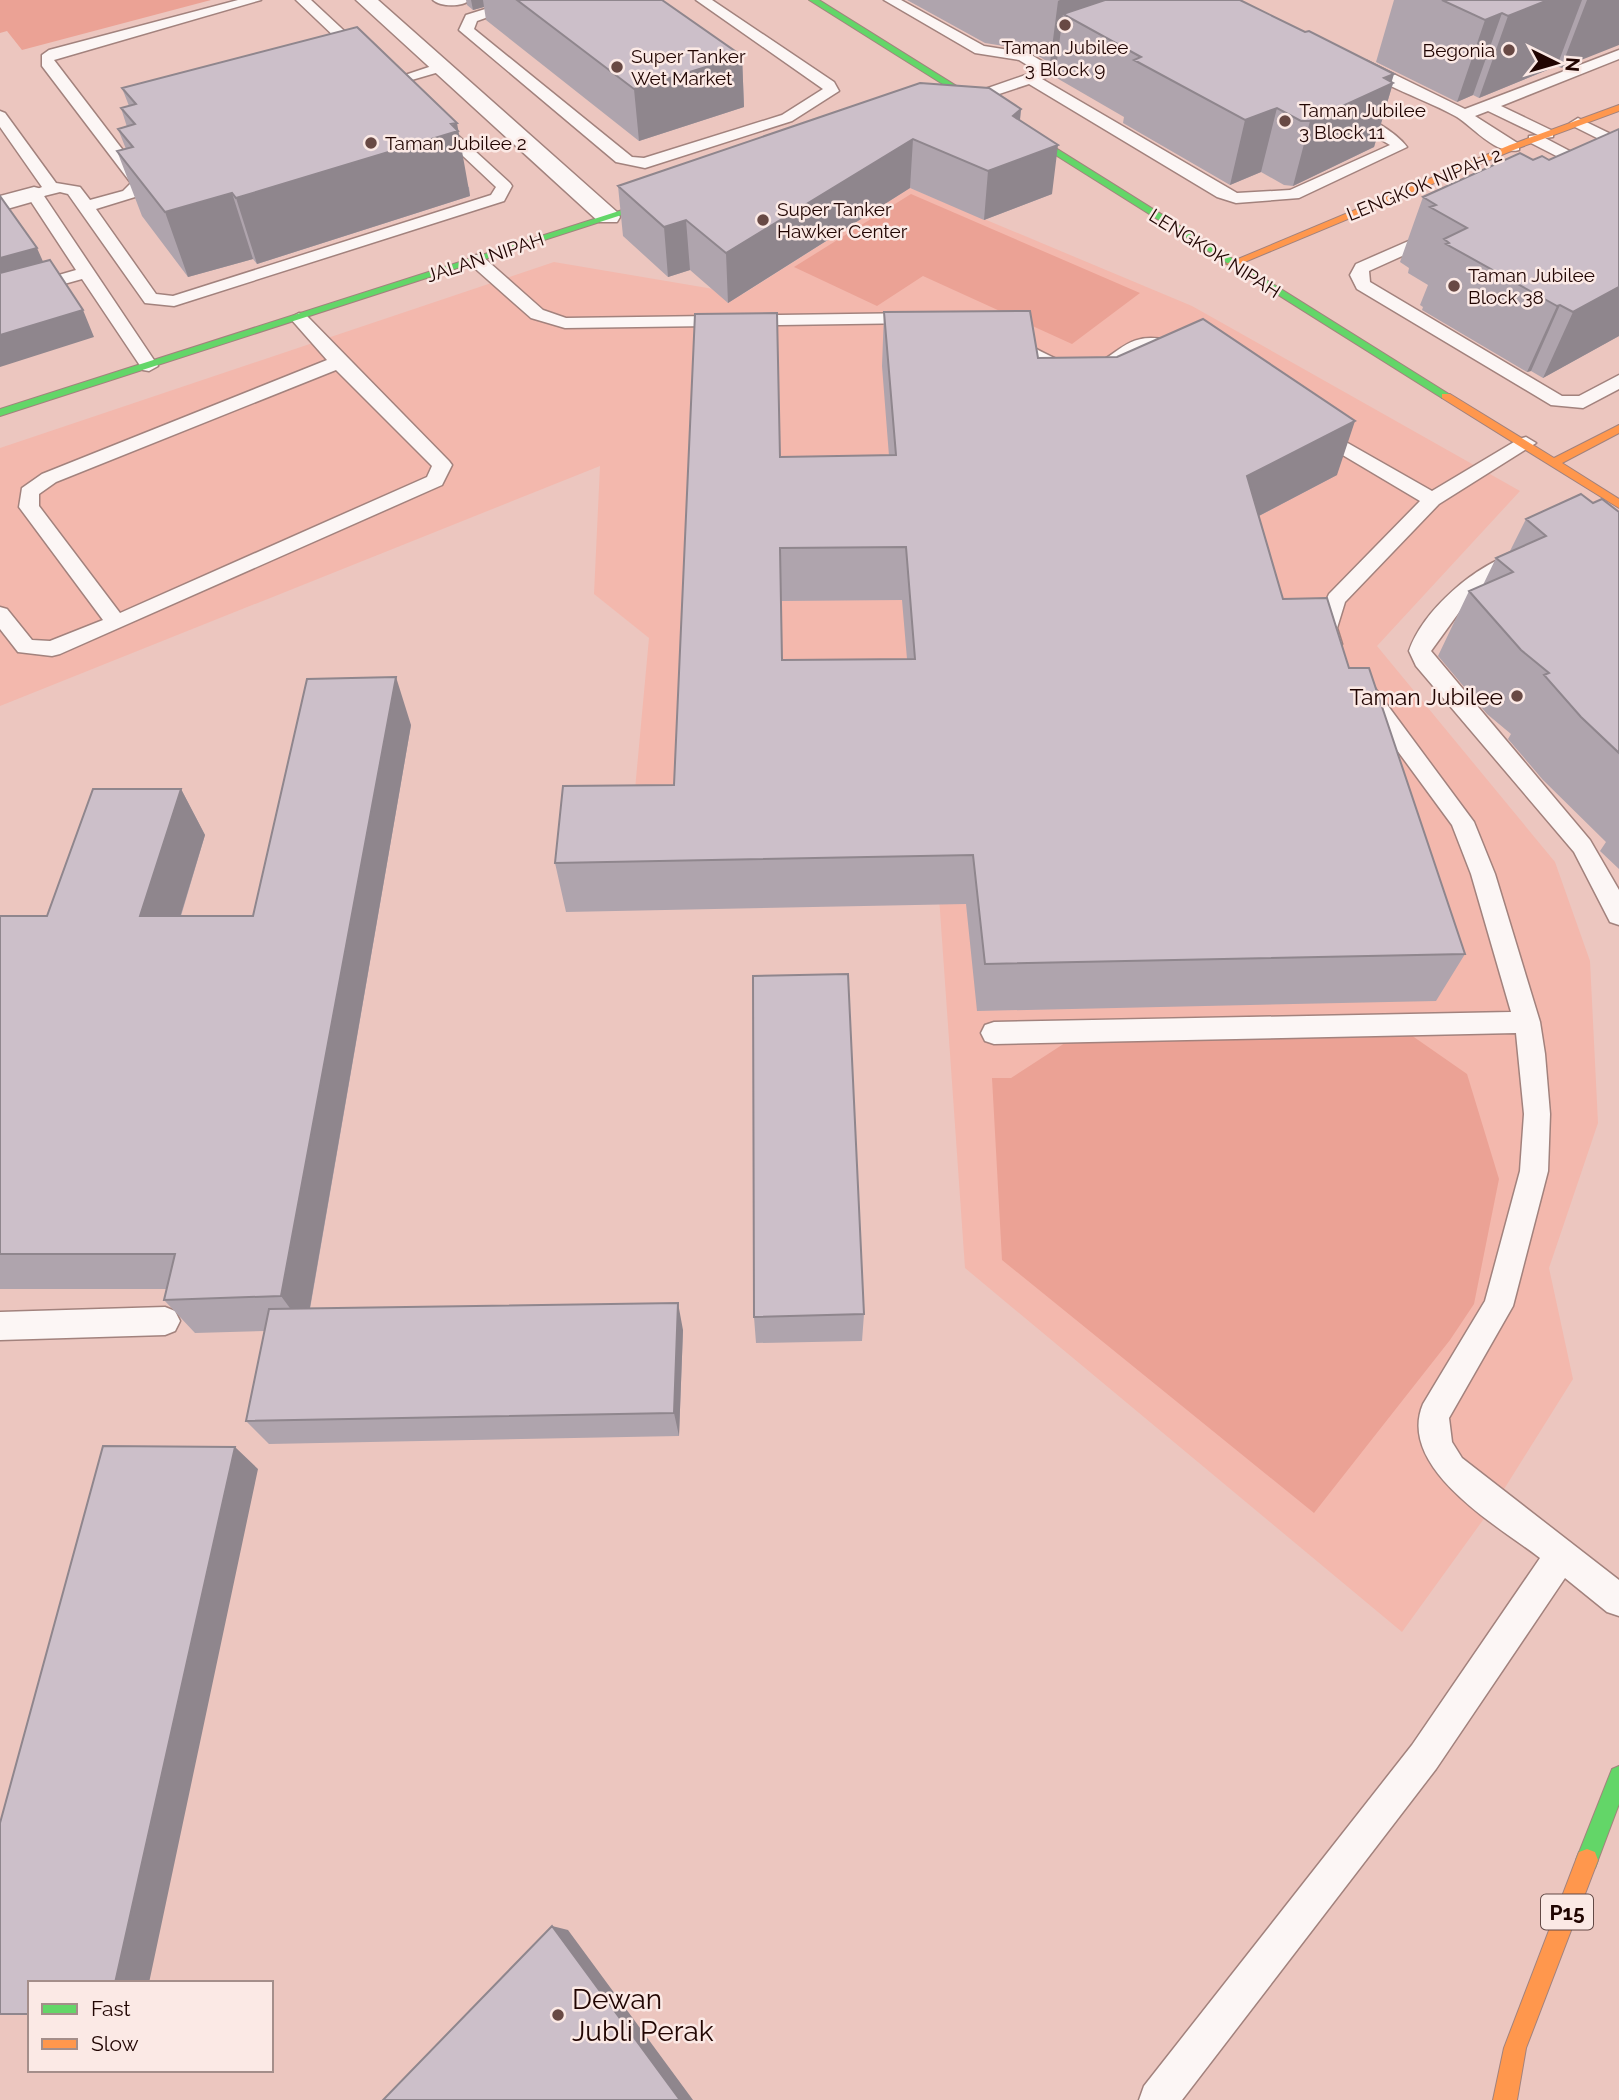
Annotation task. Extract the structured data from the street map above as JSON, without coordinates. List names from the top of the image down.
{
  "streets": {
    "street": [
      "LENGKOK NIPAH 2",
      "LENGKOK NIPAH",
      "JALAN NIPAH",
      "P15"
    ]
  },
  "crossings": [
    ["LENGKOK NIPAH 2", "LENGKOK NIPAH"]
  ],
  "places": [
    "Taman Jubilee 3 Block 9",
    "Begonia",
    "Super Tanker Wet Market",
    "Taman Jubilee 3 Block 11",
    "Taman Jubilee 2",
    "Super Tanker Hawker Center",
    "Taman Jubilee Block 38",
    "Taman Jubilee",
    "Dewan Jubli Perak"
  ],
  "legend": ["Fast", "Slow"],
  "north": "right"
}
